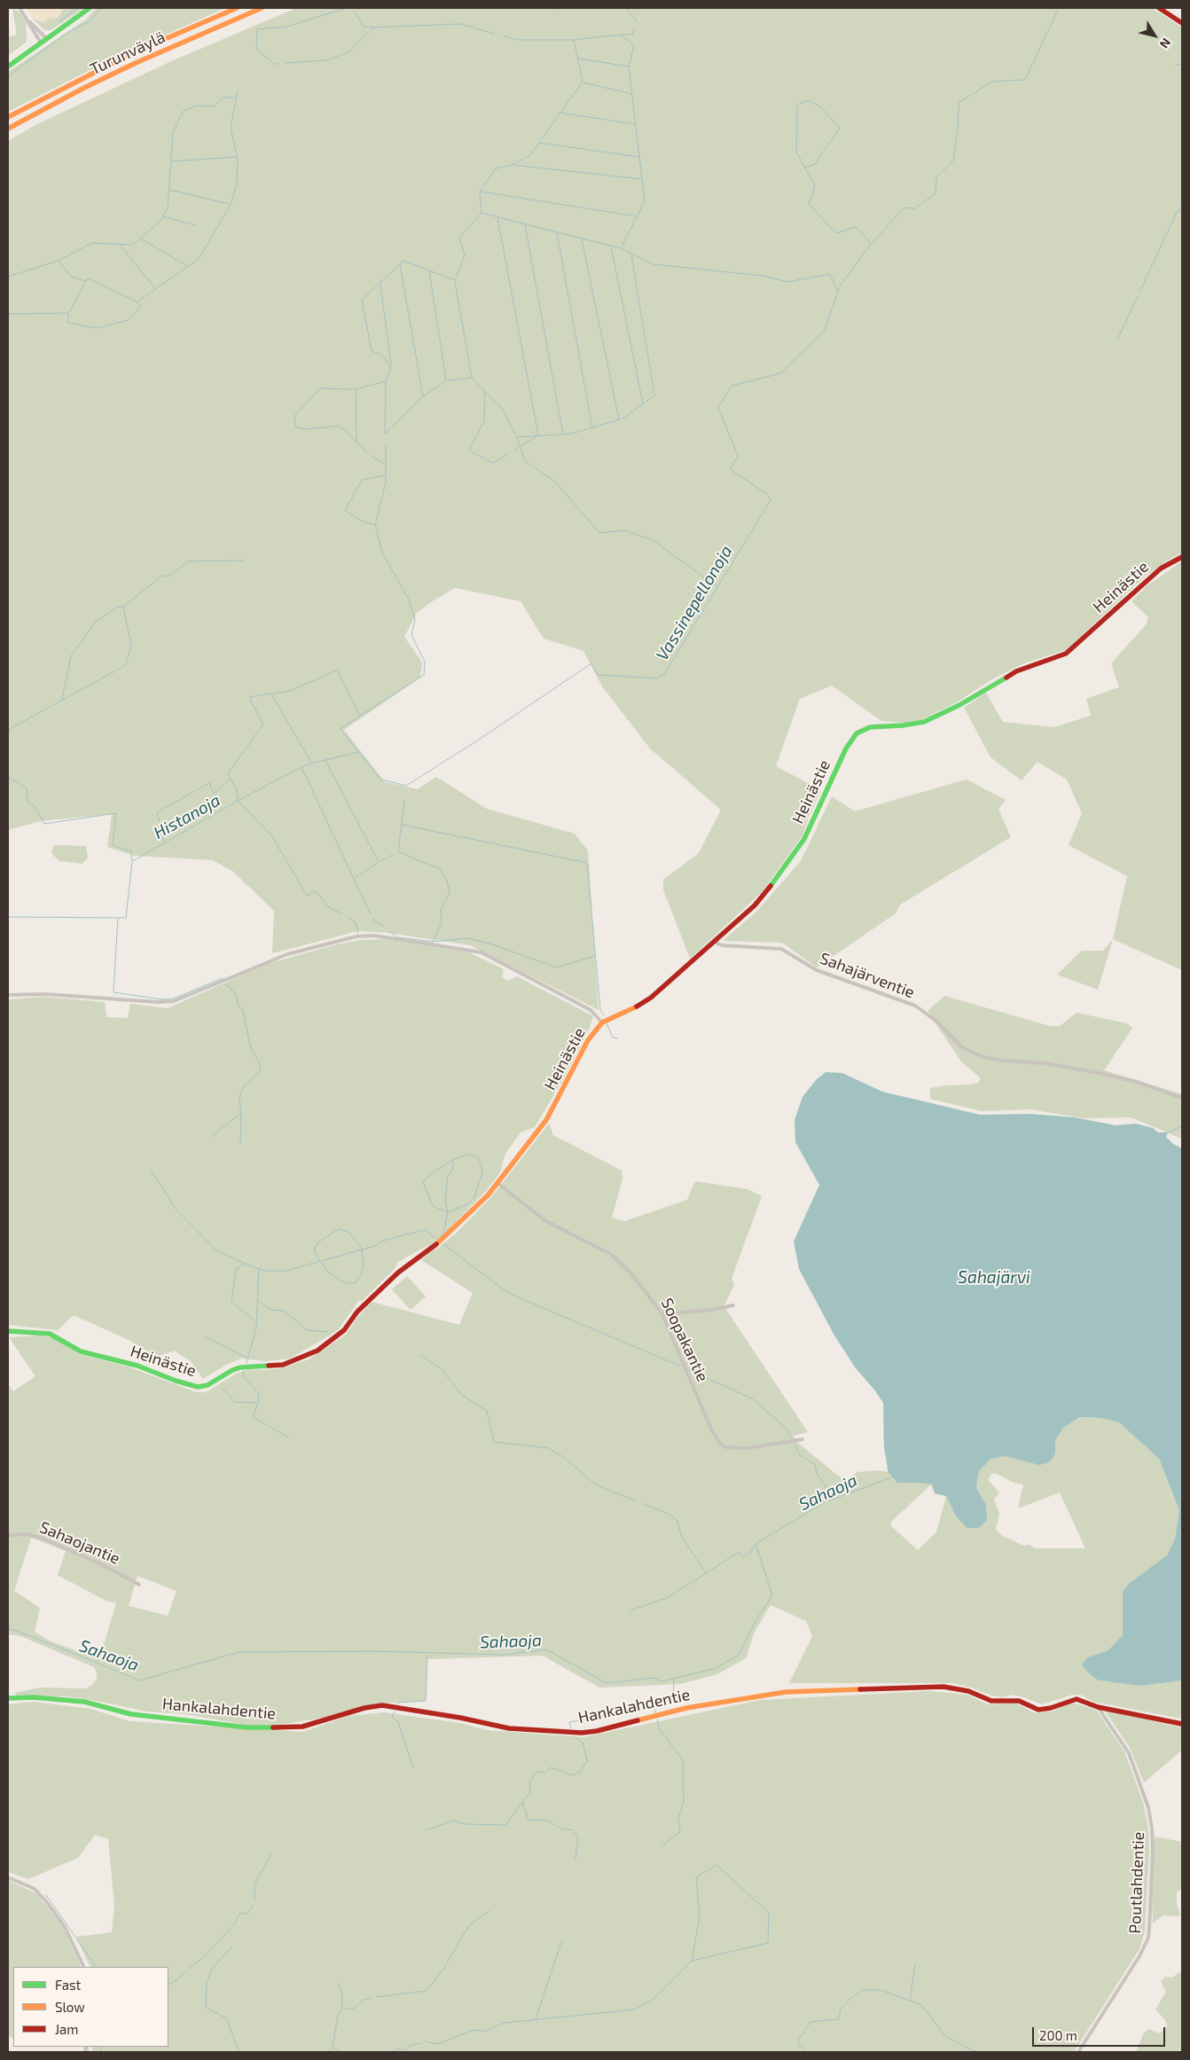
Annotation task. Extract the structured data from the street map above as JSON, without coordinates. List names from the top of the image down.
{
  "streets": {
    "main road": ["Turunväylä", "Heinästie", "Hankalahdentie"],
    "street": [
      "Sahajärventie",
      "Soopakantie",
      "Sahaojantie",
      "Poutlahdentie"
    ]
  },
  "crossings": [
    ["Heinästie", "Sahajärventie"],
    ["Heinästie", "Soopakantie"],
    ["Hankalahdentie", "Poutlahdentie"]
  ],
  "water": [
    "Vassinepellonoja",
    "Histanoja",
    "Sahajärvi",
    "Sahaoja"
  ],
  "legend": ["Fast", "Slow", "Jam"],
  "scale_bar": "200 m",
  "north": "bottom right"
}
